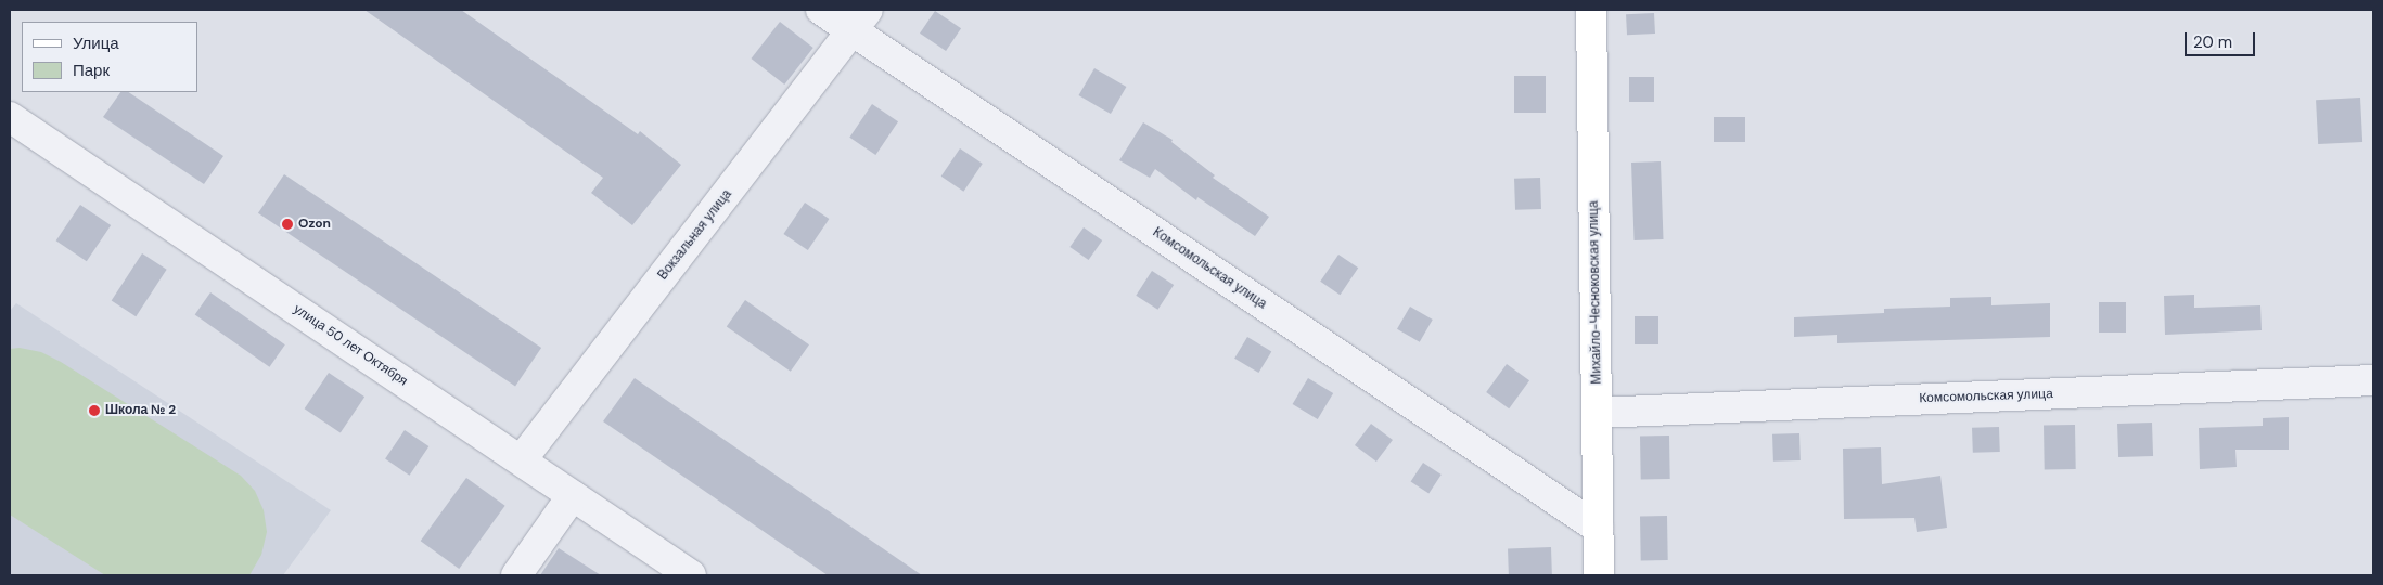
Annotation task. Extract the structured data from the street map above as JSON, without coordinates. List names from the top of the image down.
{
  "streets": {
    "main road": ["Михайло-Чесноковская улица"],
    "street": ["Вокзальная улица", "Комсомольская улица", "улица 50 лет Октября"]
  },
  "crossings": [
    ["Вокзальная улица", "Комсомольская улица"],
    ["Вокзальная улица", "улица 50 лет Октября"],
    ["Комсомольская улица", "Михайло-Чесноковская улица"]
  ],
  "places": ["Ozon", "Школа № 2"],
  "legend": ["Улица", "Парк"],
  "scale_bar": "20 m"
}
